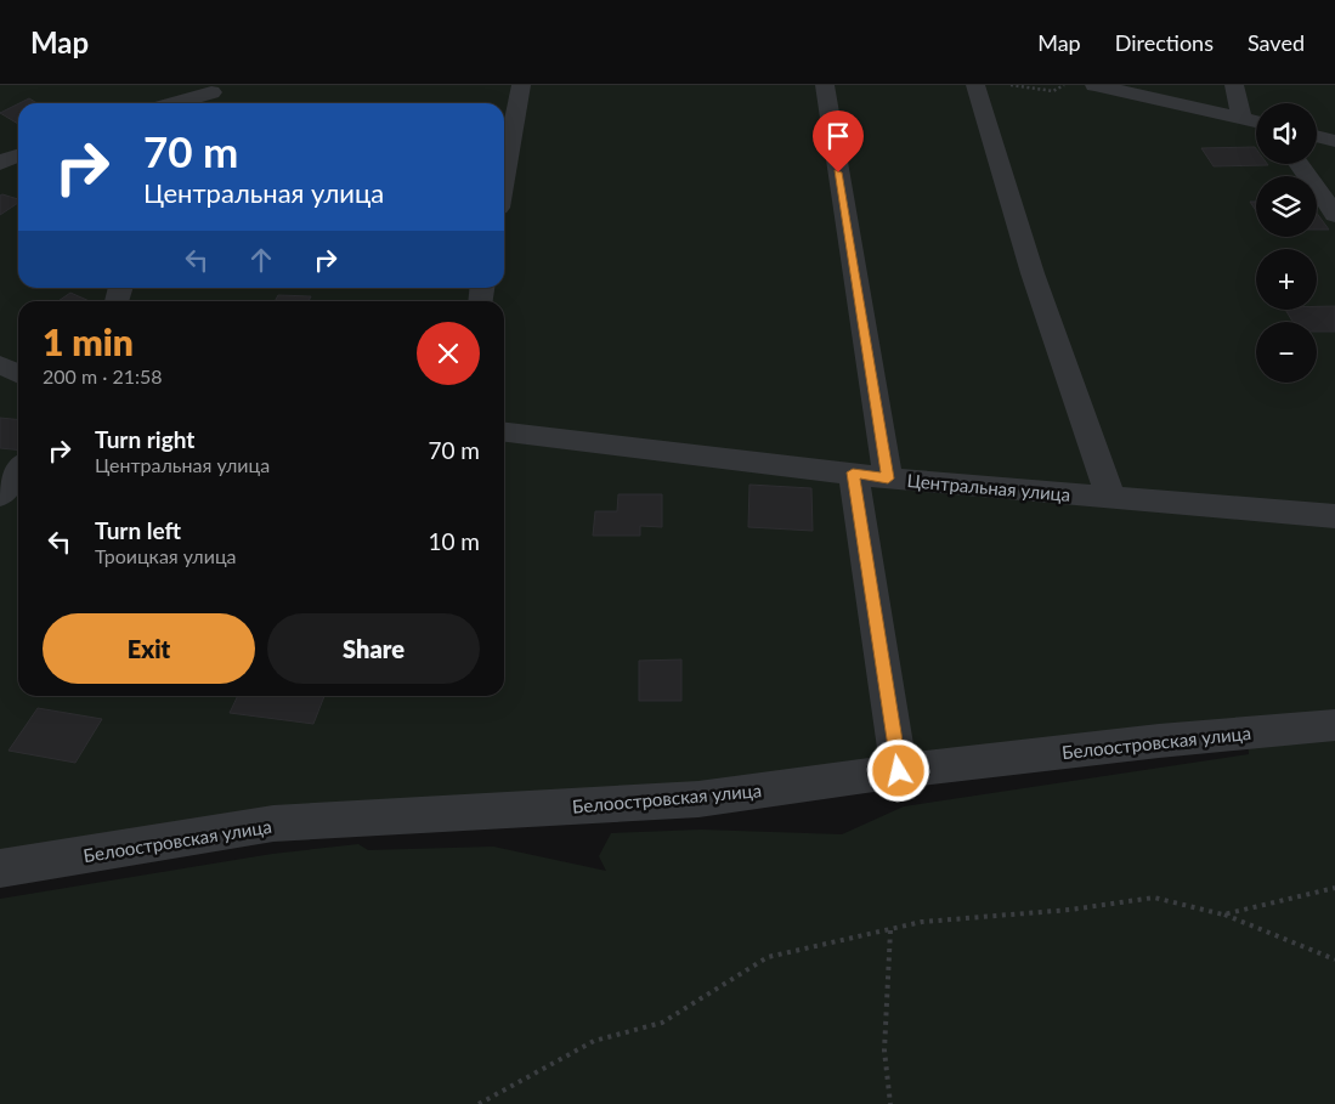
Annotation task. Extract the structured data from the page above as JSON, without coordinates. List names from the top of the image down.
{
  "streets": {
    "street": ["Центральная улица", "Белоостровская улица"]
  },
  "page": {
    "header": "Map",
    "nav": ["Map", "Directions", "Saved"],
    "map_buttons": ["+", "−"],
    "turn": ["70 m", "Центральная улица"],
    "heading": ["1 min", "200 m · 21:58"],
    "list": [
      {
        "name": "Turn right",
        "note": "Центральная улица",
        "value": "70 m"
      },
      {
        "name": "Turn left",
        "note": "Троицкая улица",
        "value": "10 m"
      }
    ],
    "buttons": ["Exit", "Share"]
  }
}
